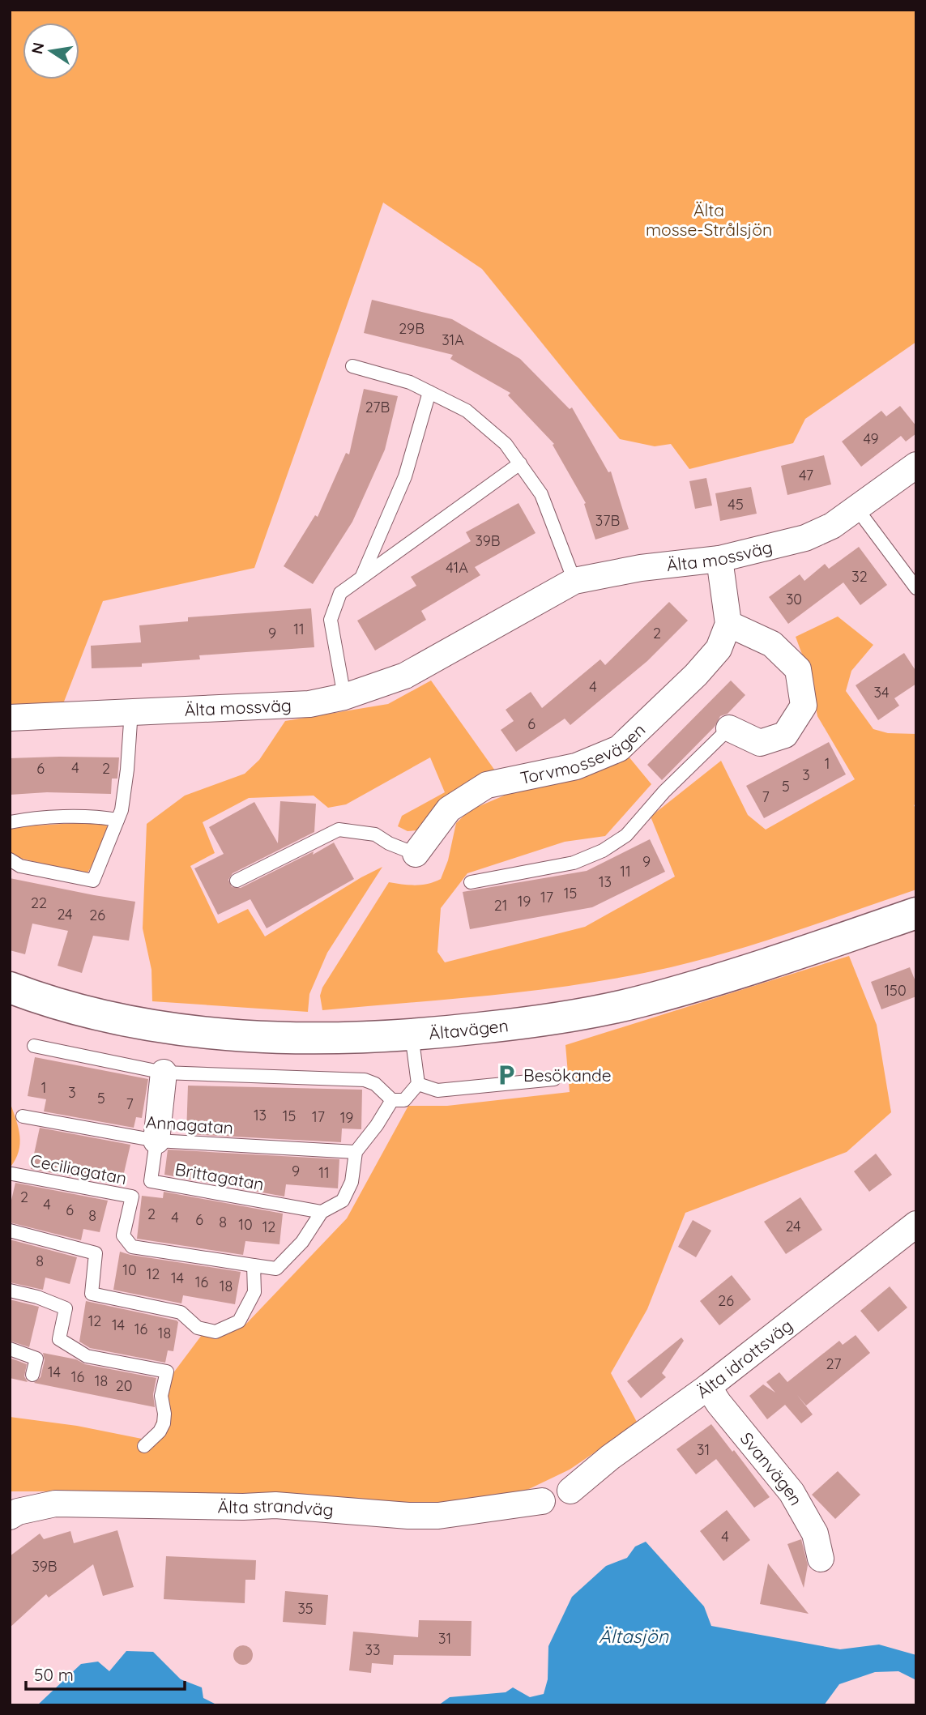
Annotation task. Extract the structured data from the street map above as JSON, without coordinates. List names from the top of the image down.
{
  "streets": {
    "main road": ["Ältavägen"],
    "street": [
      "Älta mossväg",
      "Torvmossevägen",
      "Älta idrottsväg",
      "Svanvägen",
      "Älta strandväg"
    ],
    "lane": ["Annagatan", "Ceciliagatan", "Brittagatan"]
  },
  "crossings": [
    ["Annagatan", "Brittagatan"],
    ["Älta idrottsväg", "Svanvägen"]
  ],
  "water": ["Ältasjön"],
  "parks": ["Älta mosse-Strålsjön"],
  "places": {
    "parking": ["Besökande"]
  },
  "house_numbers": [
    "29B",
    "31A",
    "27B",
    "49",
    "47",
    "45",
    "37B",
    "39B",
    "41A",
    "32",
    "30",
    "11",
    "9",
    "2",
    "4",
    "34",
    "6",
    "1",
    "4",
    "6",
    "2",
    "3",
    "5",
    "7",
    "9",
    "11",
    "13",
    "15",
    "17",
    "19",
    "22",
    "21",
    "24",
    "26",
    "150",
    "1",
    "3",
    "5",
    "7",
    "13",
    "15",
    "17",
    "19",
    "9",
    "11",
    "2",
    "4",
    "6",
    "2",
    "8",
    "4",
    "6",
    "8",
    "10",
    "24",
    "12",
    "8",
    "10",
    "12",
    "14",
    "16",
    "18",
    "26",
    "12",
    "14",
    "16",
    "18",
    "27",
    "14",
    "16",
    "18",
    "20",
    "31",
    "4",
    "39B",
    "35",
    "31",
    "33"
  ],
  "scale_bar": "50 m",
  "north": "left"
}
